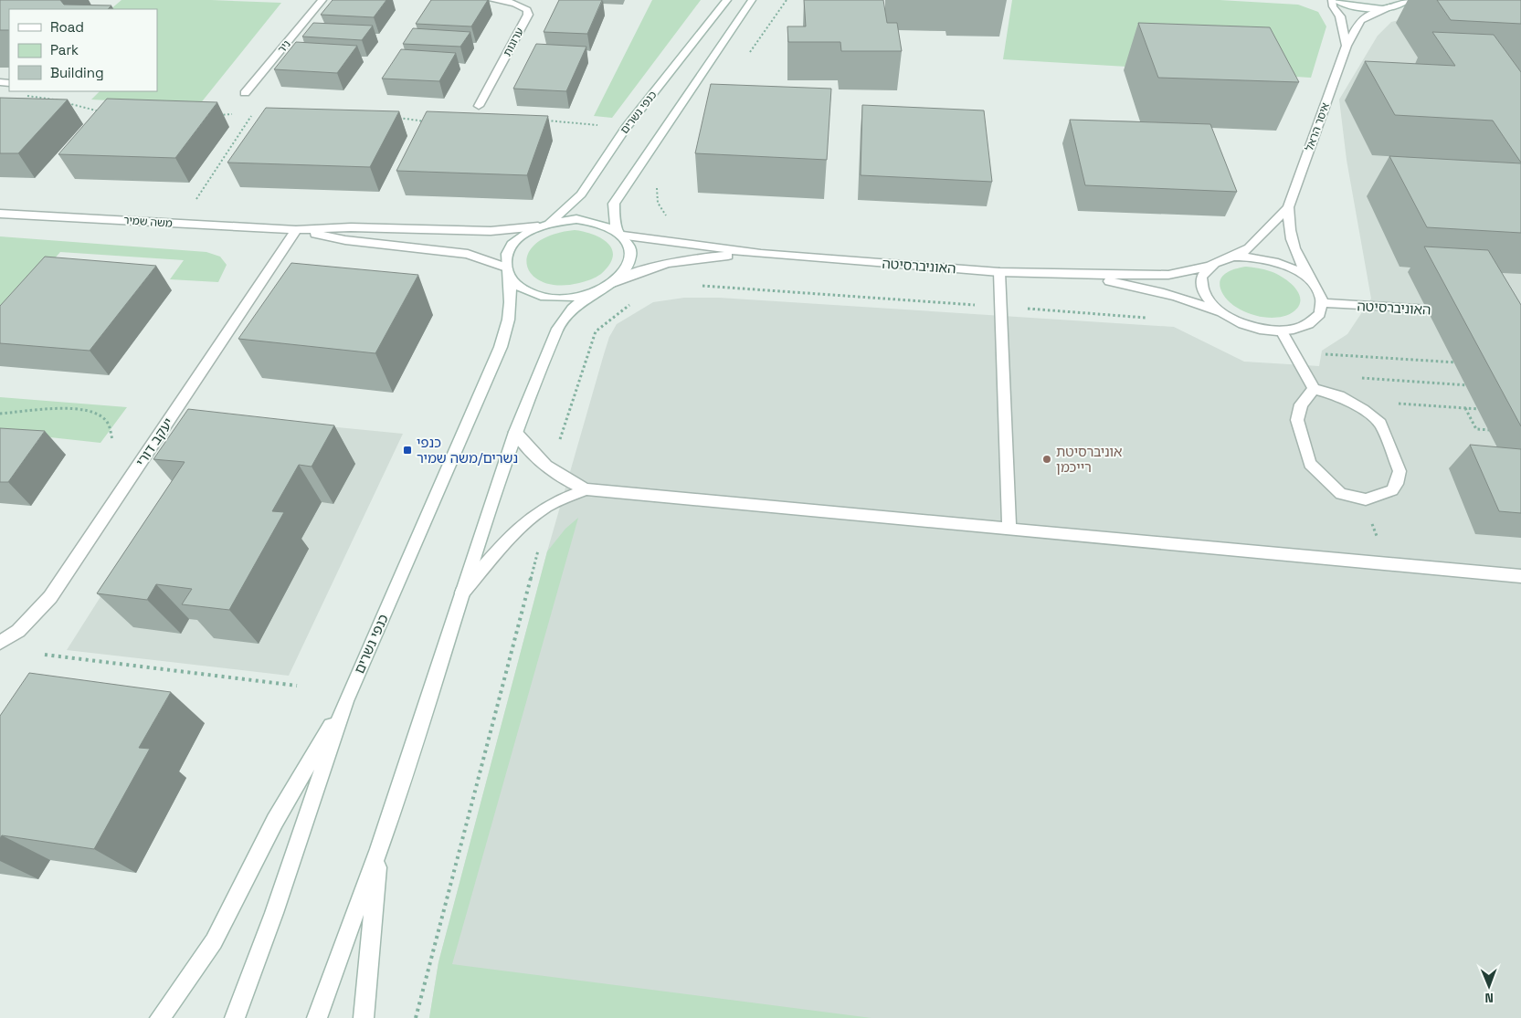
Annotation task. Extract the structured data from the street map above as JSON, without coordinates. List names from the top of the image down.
{
  "streets": {
    "street": [
      "ערוגות",
      "ניר",
      "כנפי נשרים",
      "איסר הראל",
      "משה שמיר",
      "האוניברסיטה",
      "יעקב דורי"
    ]
  },
  "crossings": [
    ["כנפי נשרים", "משה שמיר"],
    ["כנפי נשרים", "האוניברסיטה"],
    ["איסר הראל", "האוניברסיטה"],
    ["משה שמיר", "האוניברסיטה"],
    ["משה שמיר", "יעקב דורי"]
  ],
  "places": {
    "transit": ["כנפי נשרים/משה שמיר"],
    "other": ["אוניברסיטת רייכמן"]
  },
  "legend": ["Road", "Park", "Building"],
  "north": "bottom"
}
